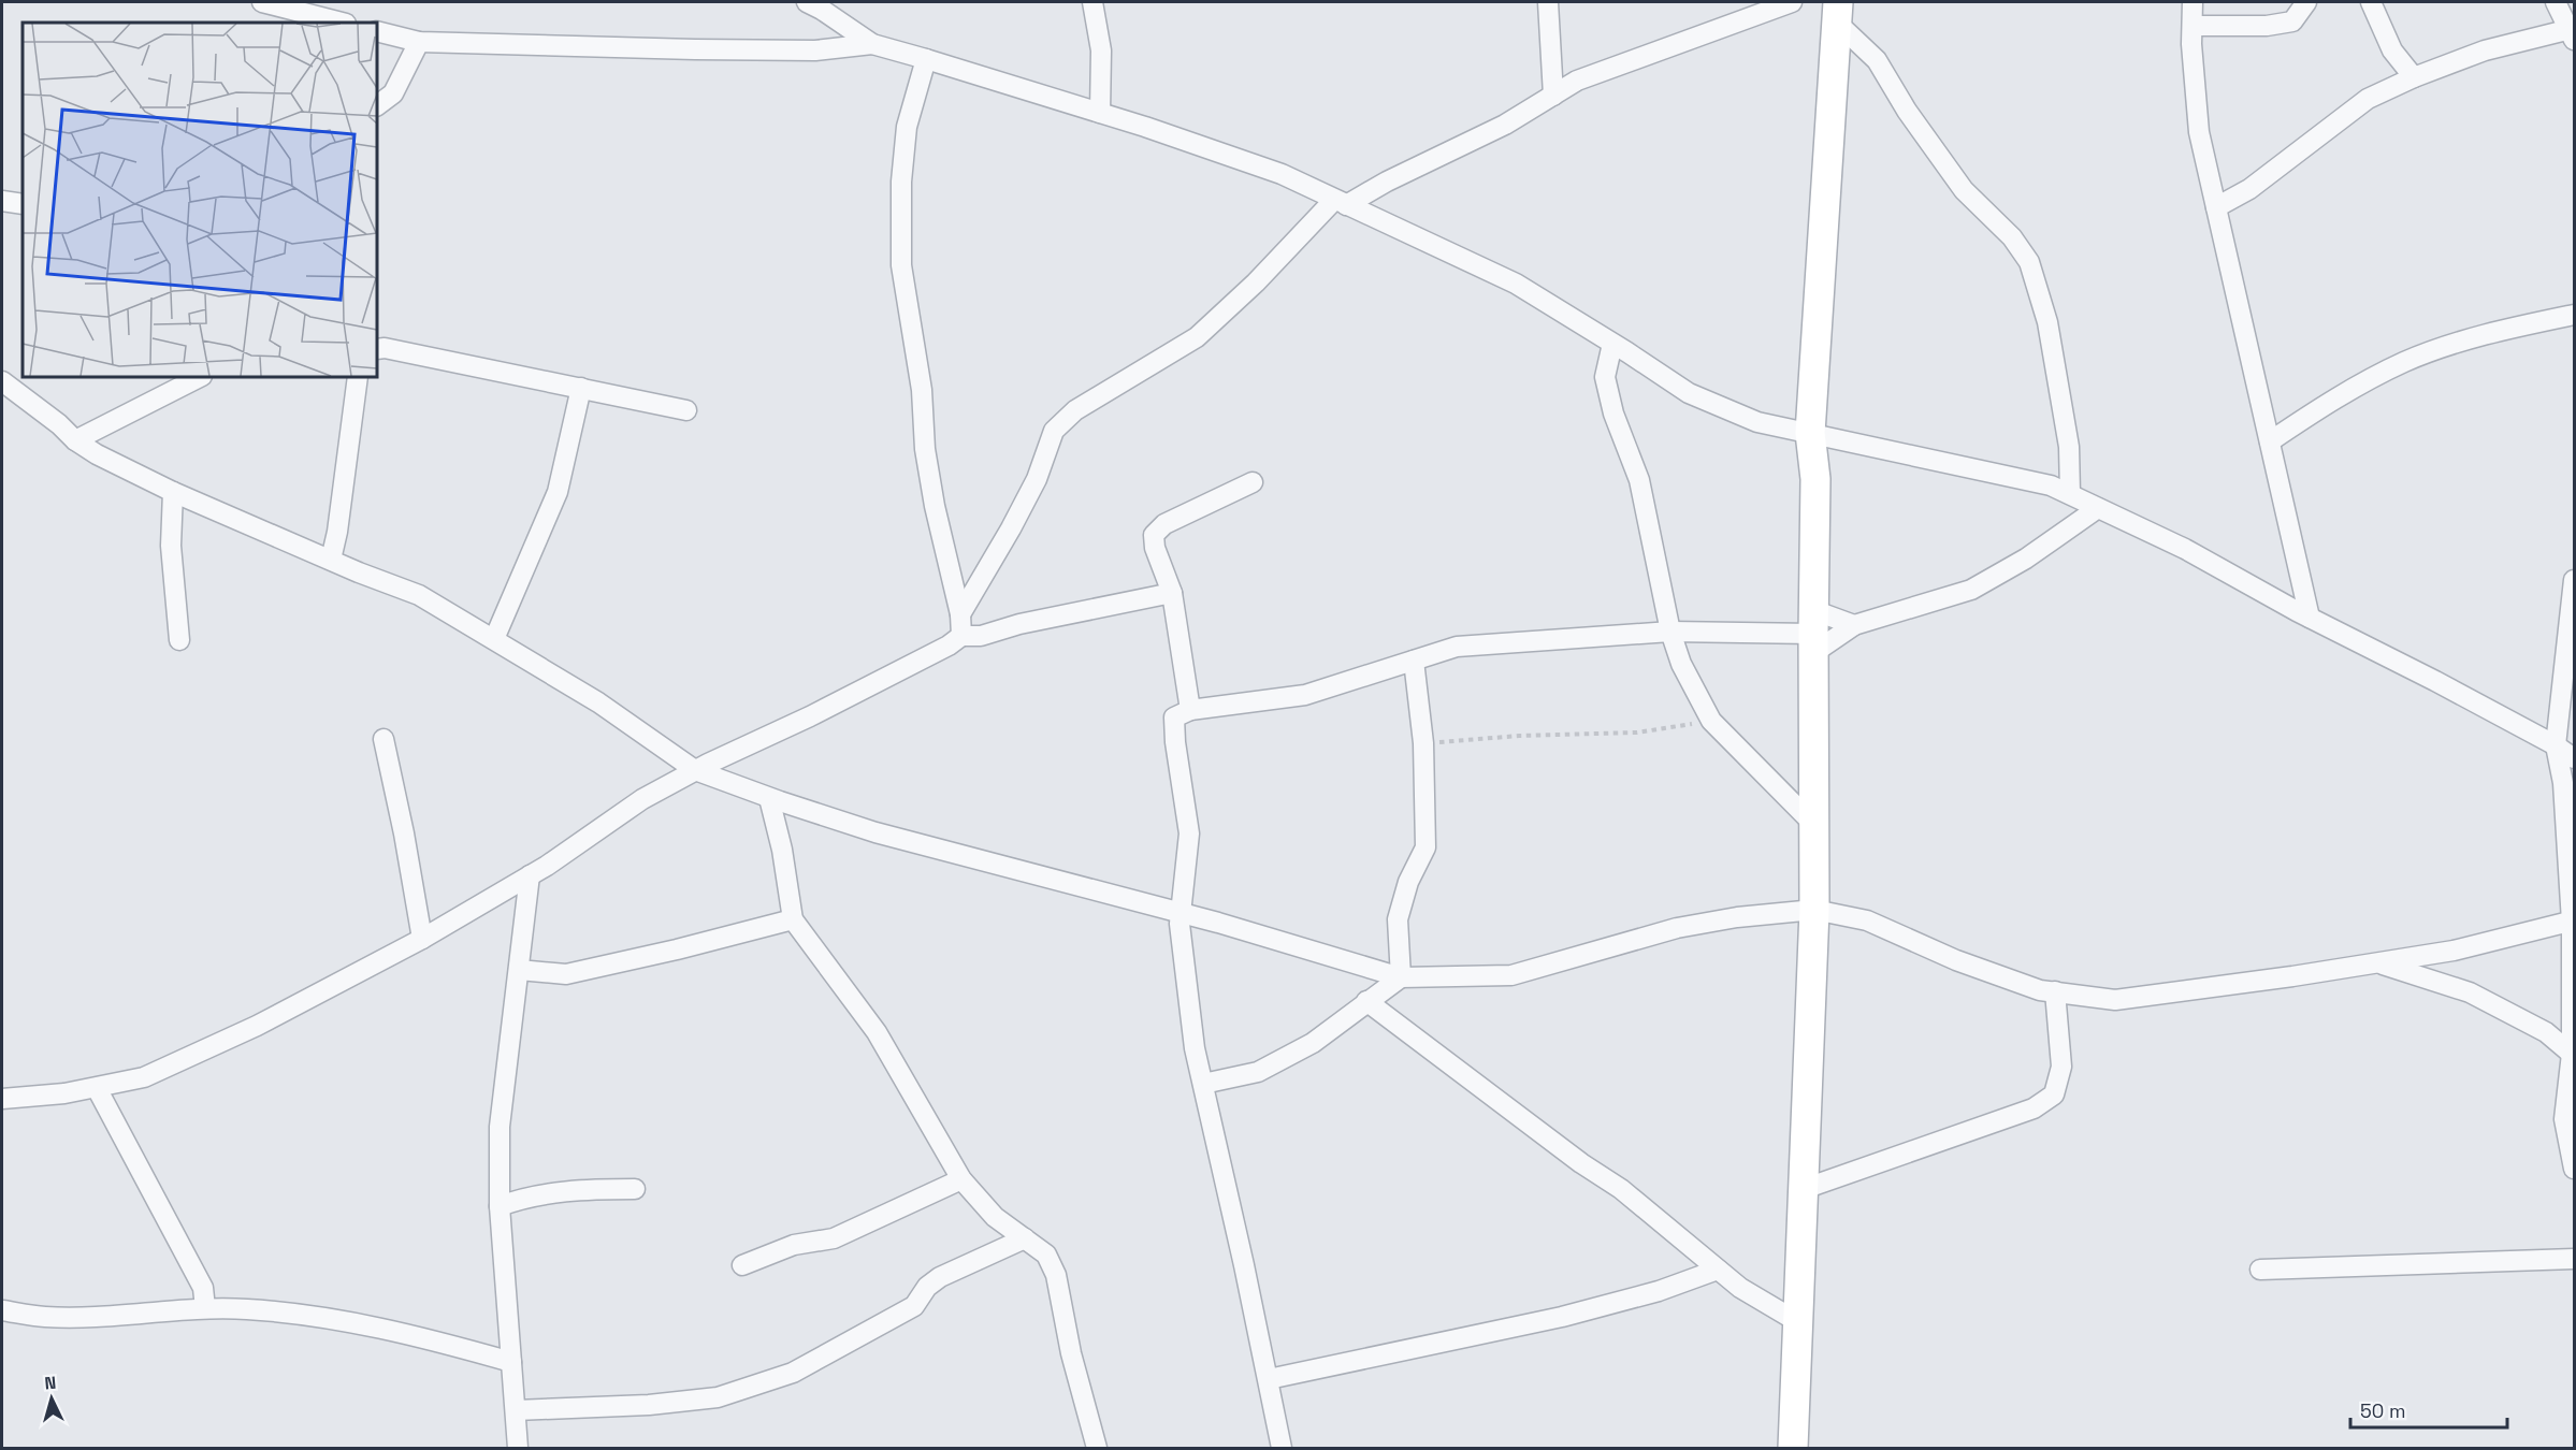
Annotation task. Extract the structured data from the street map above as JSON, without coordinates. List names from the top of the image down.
{
  "scale_bar": "50 m",
  "north": "top"
}
